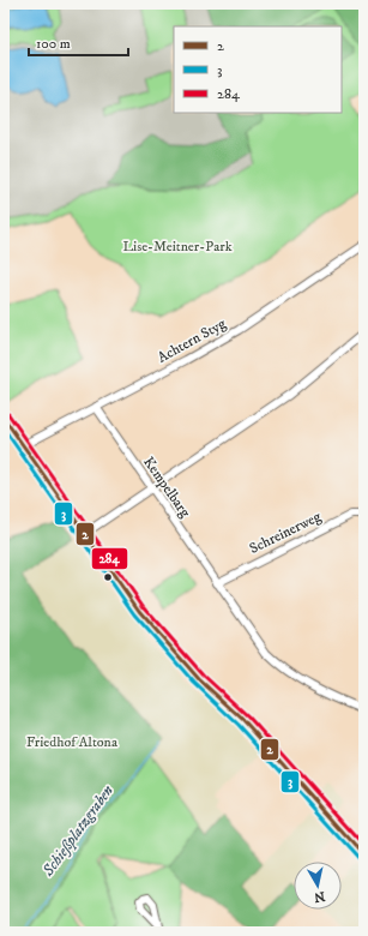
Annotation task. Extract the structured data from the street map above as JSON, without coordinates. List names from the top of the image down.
{
  "streets": {
    "street": ["Achtern Styg", "Kempelbarg", "Schreinerweg"]
  },
  "crossings": [
    ["Achtern Styg", "Kempelbarg"],
    ["Kempelbarg", "Schreinerweg"]
  ],
  "water": ["Schießplatzgraben"],
  "parks": ["Lise-Meitner-Park", "Friedhof Altona"],
  "lines": ["transit line 284", "transit line 2", "transit line 3"],
  "legend": ["2", "3", "284"],
  "scale_bar": "100 m",
  "north": "bottom"
}
